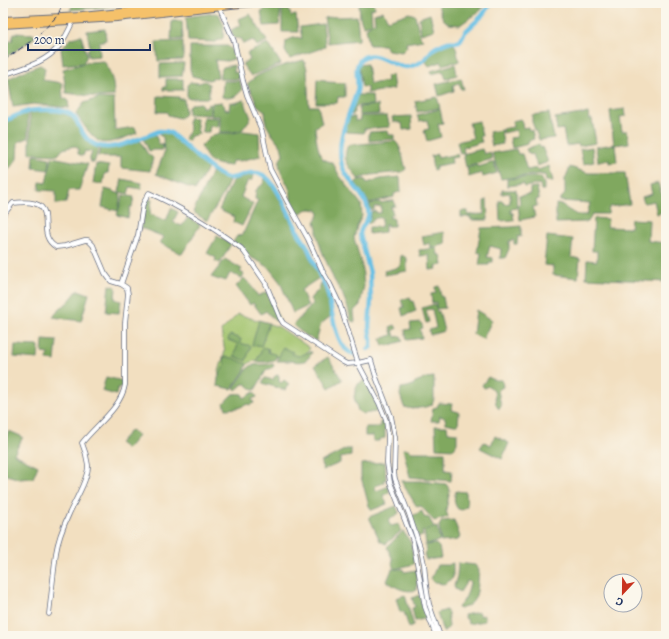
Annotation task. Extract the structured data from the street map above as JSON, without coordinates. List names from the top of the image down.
{
  "scale_bar": "200 m",
  "north": "bottom"
}
